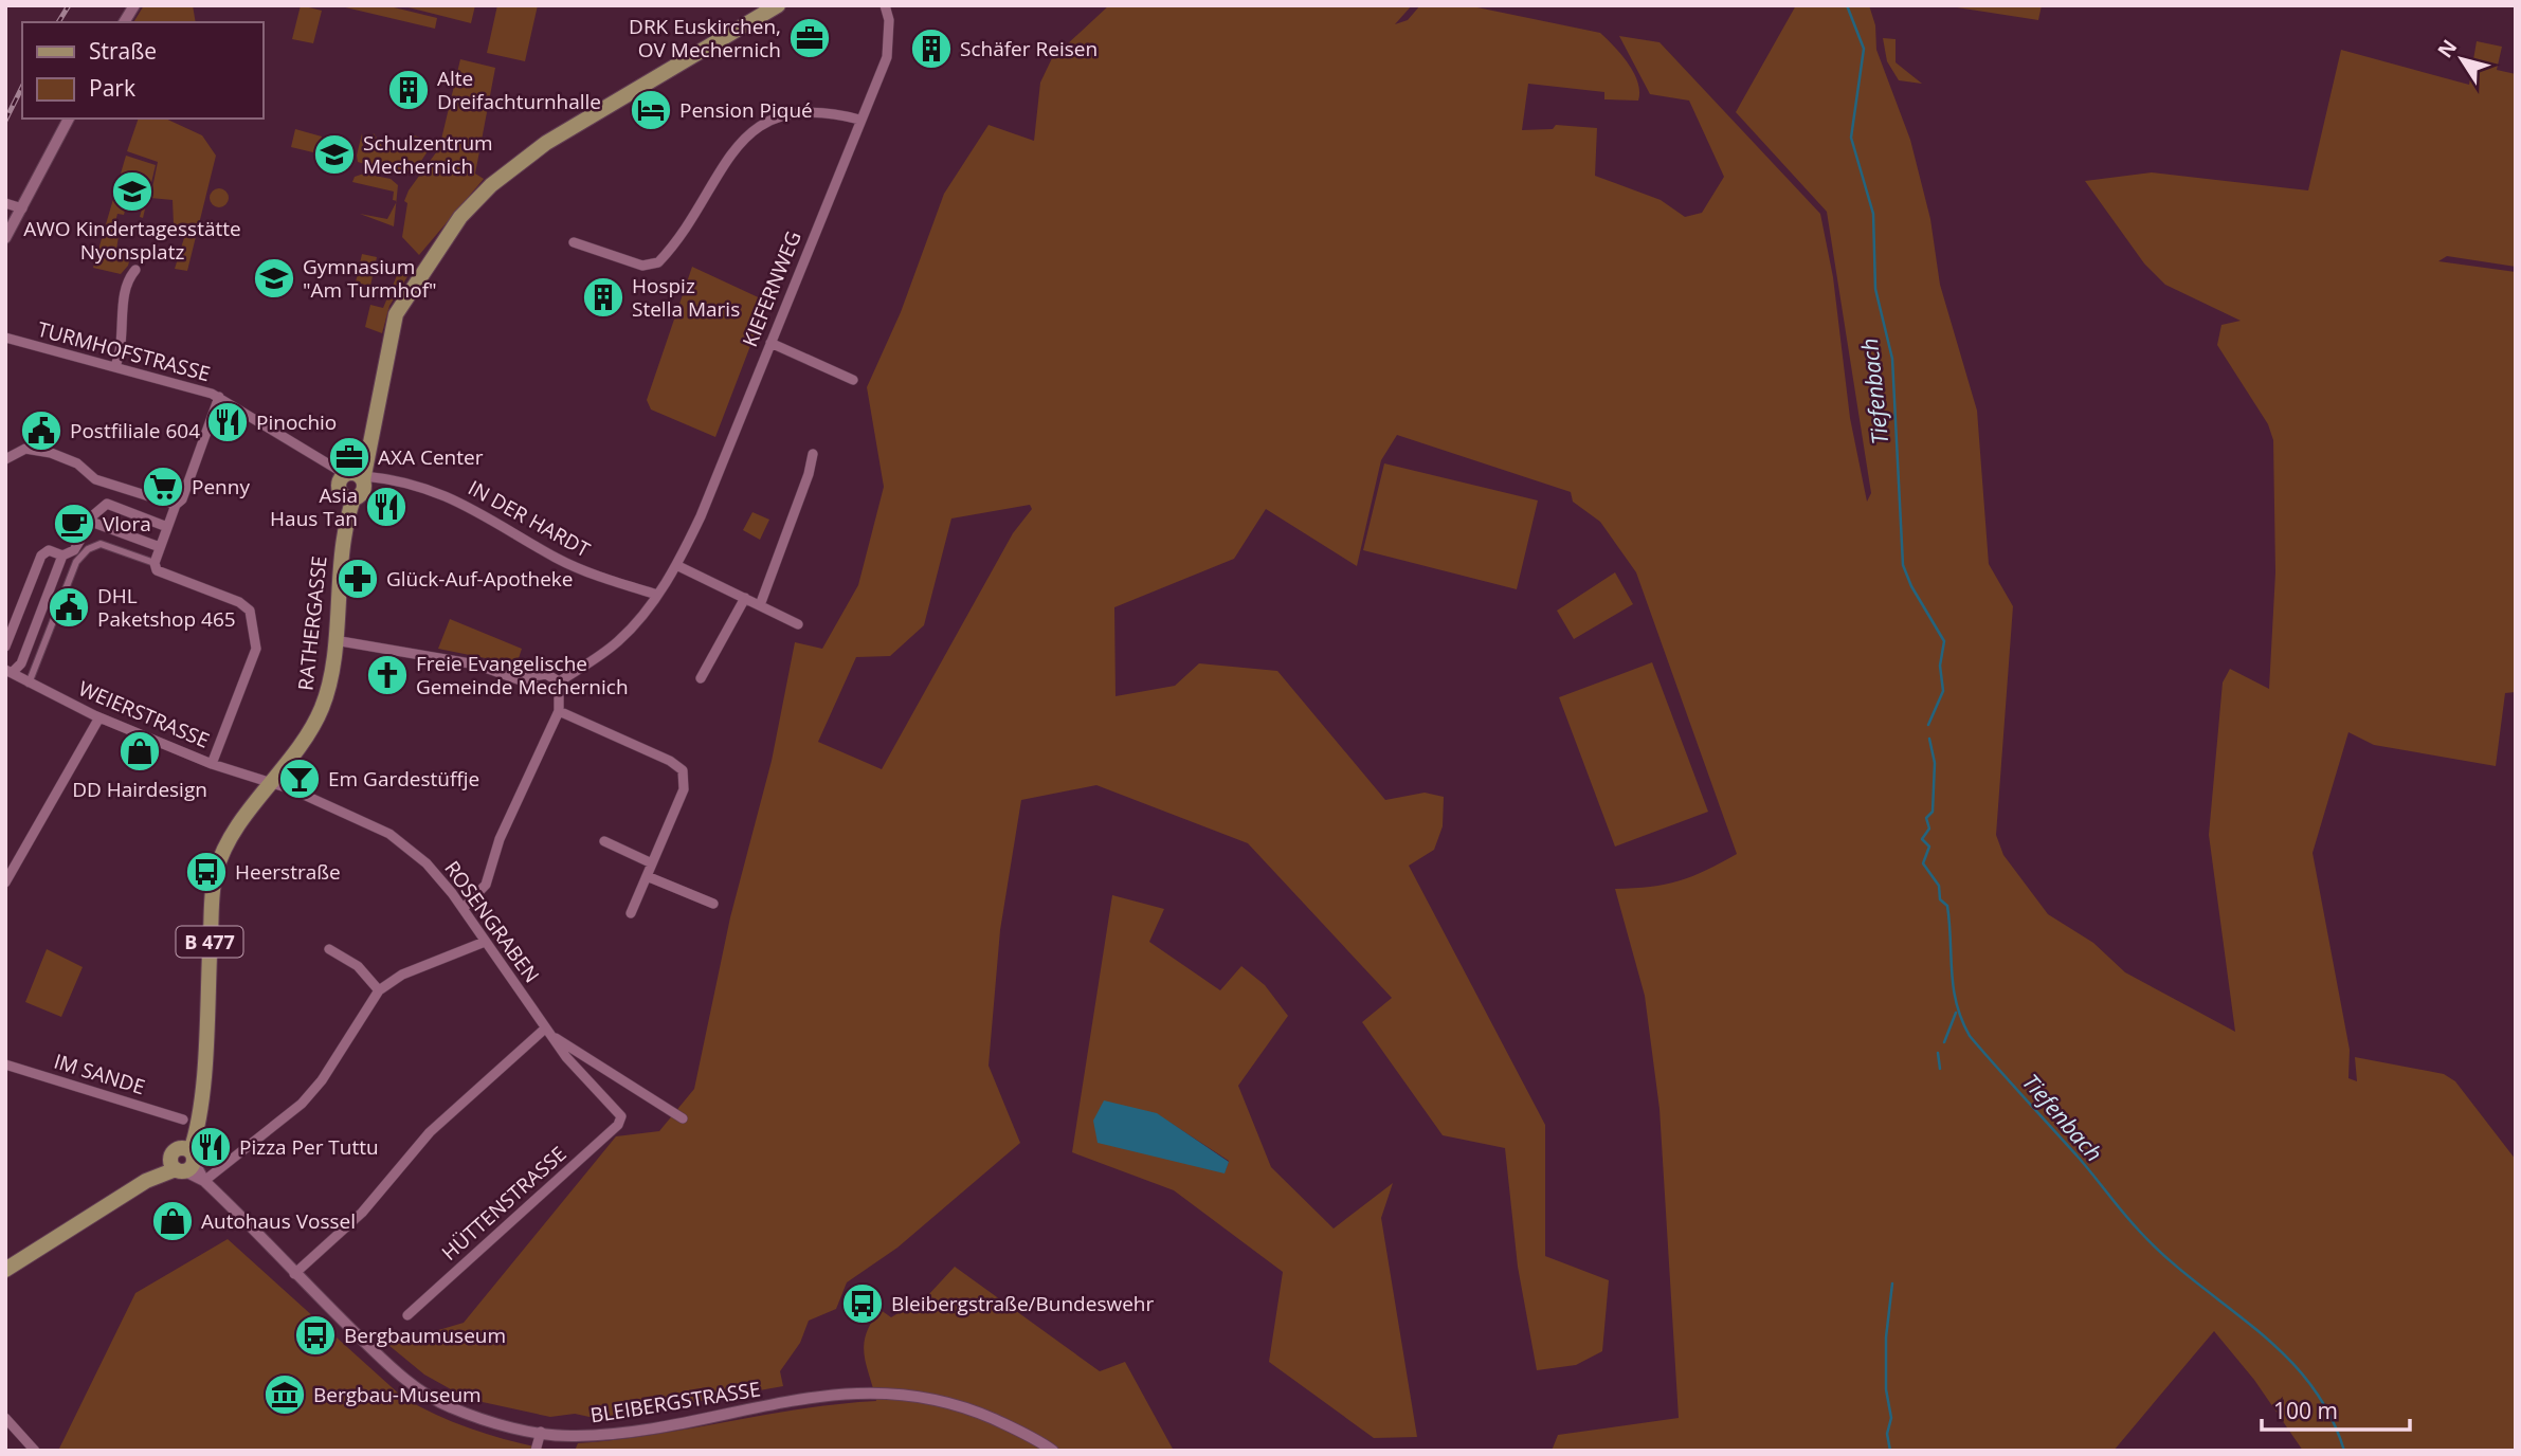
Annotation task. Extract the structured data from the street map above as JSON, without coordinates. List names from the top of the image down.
{
  "streets": {
    "main road": ["RATHERGASSE", "B 477"],
    "street": [
      "KIEFERNWEG",
      "TURMHOFSTRASSE",
      "IN DER HARDT",
      "WEIERSTRASSE",
      "ROSENGRABEN",
      "IM SANDE",
      "HÜTTENSTRASSE",
      "BLEIBERGSTRASSE"
    ]
  },
  "crossings": [
    ["KIEFERNWEG", "IN DER HARDT"],
    ["TURMHOFSTRASSE", "IN DER HARDT"],
    ["TURMHOFSTRASSE", "B 477"],
    ["IN DER HARDT", "B 477"],
    ["RATHERGASSE", "WEIERSTRASSE"],
    ["RATHERGASSE", "ROSENGRABEN"],
    ["RATHERGASSE", "B 477"],
    ["WEIERSTRASSE", "ROSENGRABEN"],
    ["WEIERSTRASSE", "B 477"],
    ["ROSENGRABEN", "B 477"],
    ["ROSENGRABEN", "HÜTTENSTRASSE"],
    ["B 477", "BLEIBERGSTRASSE"]
  ],
  "water": ["Tiefenbach"],
  "places": {
    "office": ["DRK Euskirchen, OV Mechernich", "AXA Center"],
    "building": ["Schäfer Reisen", "Alte Dreifachturnhalle", "Hospiz Stella Maris"],
    "hotel": ["Pension Piqué"],
    "school or university": ["Schulzentrum Mechernich", "AWO Kindertagesstätte Nyonsplatz", "Gymnasium \"Am Turmhof\""],
    "restaurant": ["Pinochio", "Asia Haus Tan", "Pizza Per Tuttu"],
    "public building": ["Postfiliale 604", "DHL Paketshop 465"],
    "supermarket": ["Penny"],
    "cafe": ["Vlora"],
    "pharmacy": ["Glück-Auf-Apotheke"],
    "church": ["Freie Evangelische Gemeinde Mechernich"],
    "shop": ["DD Hairdesign", "Autohaus Vossel"],
    "bar": ["Em Gardestüffje"],
    "bus stop": ["Heerstraße", "Bleibergstraße/Bundeswehr", "Bergbaumuseum"],
    "museum": ["Bergbau-Museum"]
  },
  "legend": ["Straße", "Park"],
  "scale_bar": "100 m",
  "north": "top left"
}
